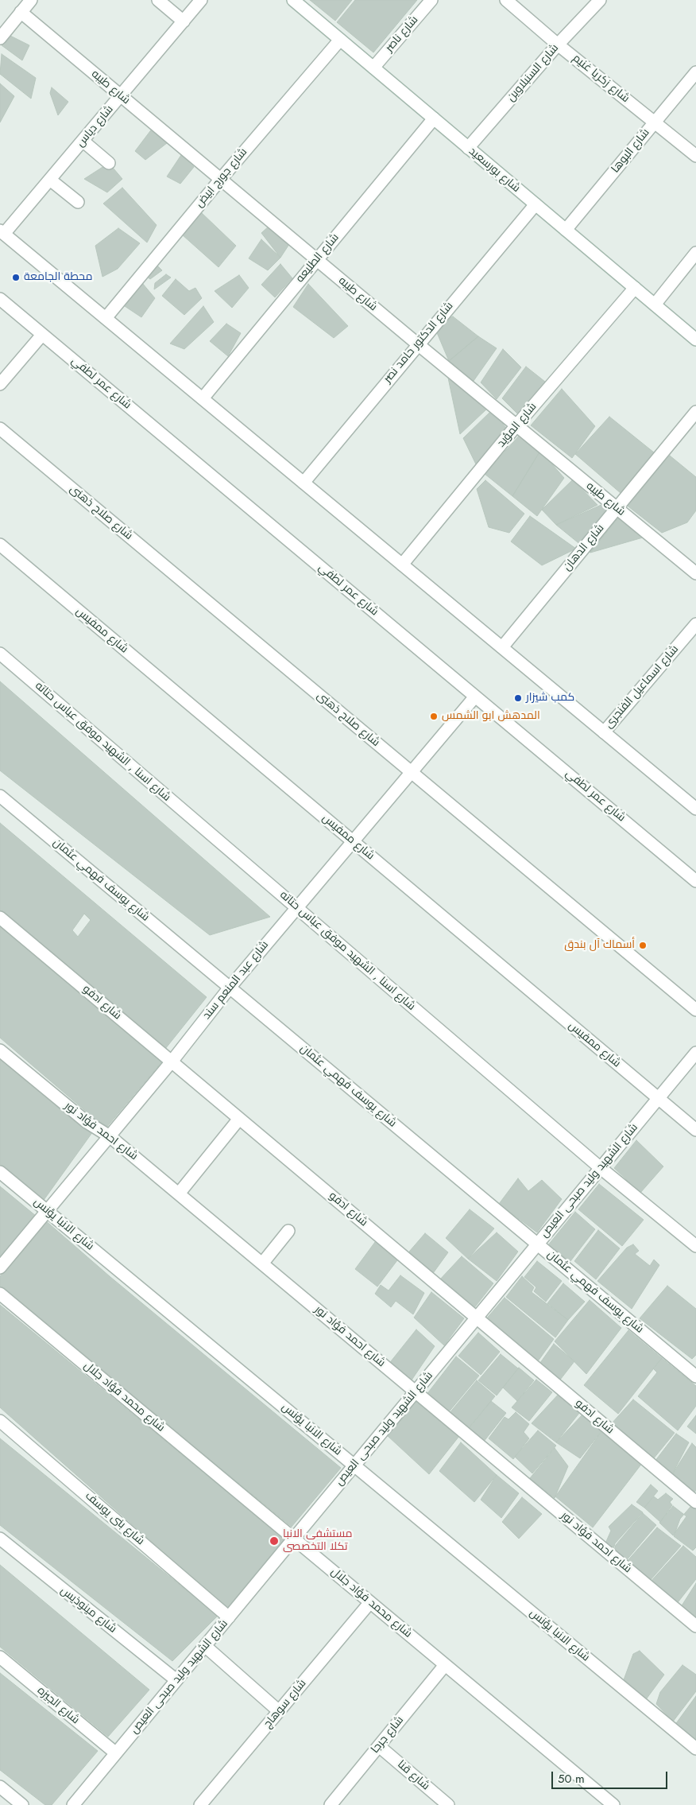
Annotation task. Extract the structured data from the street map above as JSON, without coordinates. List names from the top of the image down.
{
  "streets": {
    "street": [
      "شارع ناصر",
      "شارع السنبلاوين",
      "شارع زكريا غنيم",
      "شارع طيبه",
      "شارع دياس",
      "شارع البوها",
      "شارع بورسعيد",
      "شارع جورج ابيض",
      "شارع الطليعه",
      "شارع الدكتور حامد نصر",
      "شارع عمر لطفي",
      "شارع المؤيد",
      "شارع صلاح ذهنى",
      "شارع الدهان",
      "شارع ممفيس",
      "شارع اسماعيل الفنجرى",
      "شارع اسنا , الشهيد موفق عباس حتاته",
      "شارع يوسف فهمي عثمان",
      "شارع عبد المنعم سند",
      "شارع ادفو",
      "شارع احمد فؤاد نور",
      "شارع الشهيد وليد صبحى العيص",
      "شارع الانبا يؤنس",
      "شارع محمد فؤاد جلال",
      "شارع بنى يوسف",
      "شارع مينوذيس",
      "شارع سوهاج",
      "شارع الجيزه",
      "شارع جرجا",
      "شارع قنا"
    ]
  },
  "crossings": [
    ["شارع ناصر", "شارع بورسعيد"],
    ["شارع السنبلاوين", "شارع زكريا غنيم"],
    ["شارع السنبلاوين", "شارع بورسعيد"],
    ["شارع زكريا غنيم", "شارع البوها"],
    ["شارع طيبه", "شارع دياس"],
    ["شارع طيبه", "شارع جورج ابيض"],
    ["شارع طيبه", "شارع الطليعه"],
    ["شارع طيبه", "شارع الدكتور حامد نصر"],
    ["شارع طيبه", "شارع المؤيد"],
    ["شارع طيبه", "شارع الدهان"],
    ["شارع البوها", "شارع بورسعيد"],
    ["شارع بورسعيد", "شارع جورج ابيض"],
    ["شارع بورسعيد", "شارع الطليعه"],
    ["شارع بورسعيد", "شارع الدكتور حامد نصر"],
    ["شارع بورسعيد", "شارع المؤيد"],
    ["شارع عمر لطفي", "شارع عبد المنعم سند"],
    ["شارع صلاح ذهنى", "شارع عبد المنعم سند"],
    ["شارع ممفيس", "شارع عبد المنعم سند"],
    ["شارع ممفيس", "شارع الشهيد وليد صبحى العيص"],
    ["شارع اسنا , الشهيد موفق عباس حتاته", "شارع عبد المنعم سند"],
    ["شارع اسنا , الشهيد موفق عباس حتاته", "شارع الشهيد وليد صبحى العيص"],
    ["شارع يوسف فهمي عثمان", "شارع عبد المنعم سند"],
    ["شارع يوسف فهمي عثمان", "شارع الشهيد وليد صبحى العيص"],
    ["شارع عبد المنعم سند", "شارع ادفو"],
    ["شارع عبد المنعم سند", "شارع احمد فؤاد نور"],
    ["شارع عبد المنعم سند", "شارع الانبا يؤنس"],
    ["شارع ادفو", "شارع الشهيد وليد صبحى العيص"],
    ["شارع احمد فؤاد نور", "شارع الشهيد وليد صبحى العيص"],
    ["شارع الشهيد وليد صبحى العيص", "شارع الانبا يؤنس"],
    ["شارع الشهيد وليد صبحى العيص", "شارع محمد فؤاد جلال"],
    ["شارع الشهيد وليد صبحى العيص", "شارع بنى يوسف"],
    ["شارع الشهيد وليد صبحى العيص", "شارع مينوذيس"],
    ["شارع الشهيد وليد صبحى العيص", "شارع الجيزه"],
    ["شارع محمد فؤاد جلال", "شارع سوهاج"],
    ["شارع محمد فؤاد جلال", "شارع جرجا"],
    ["شارع جرجا", "شارع قنا"]
  ],
  "places": [
    "محطة الجامعة",
    "كمب شيزار",
    "المدهش ابو الشمس",
    "أسماك آل بندق",
    "مستشفى الانبا تكلا التخصصى"
  ],
  "scale_bar": "50 m"
}
